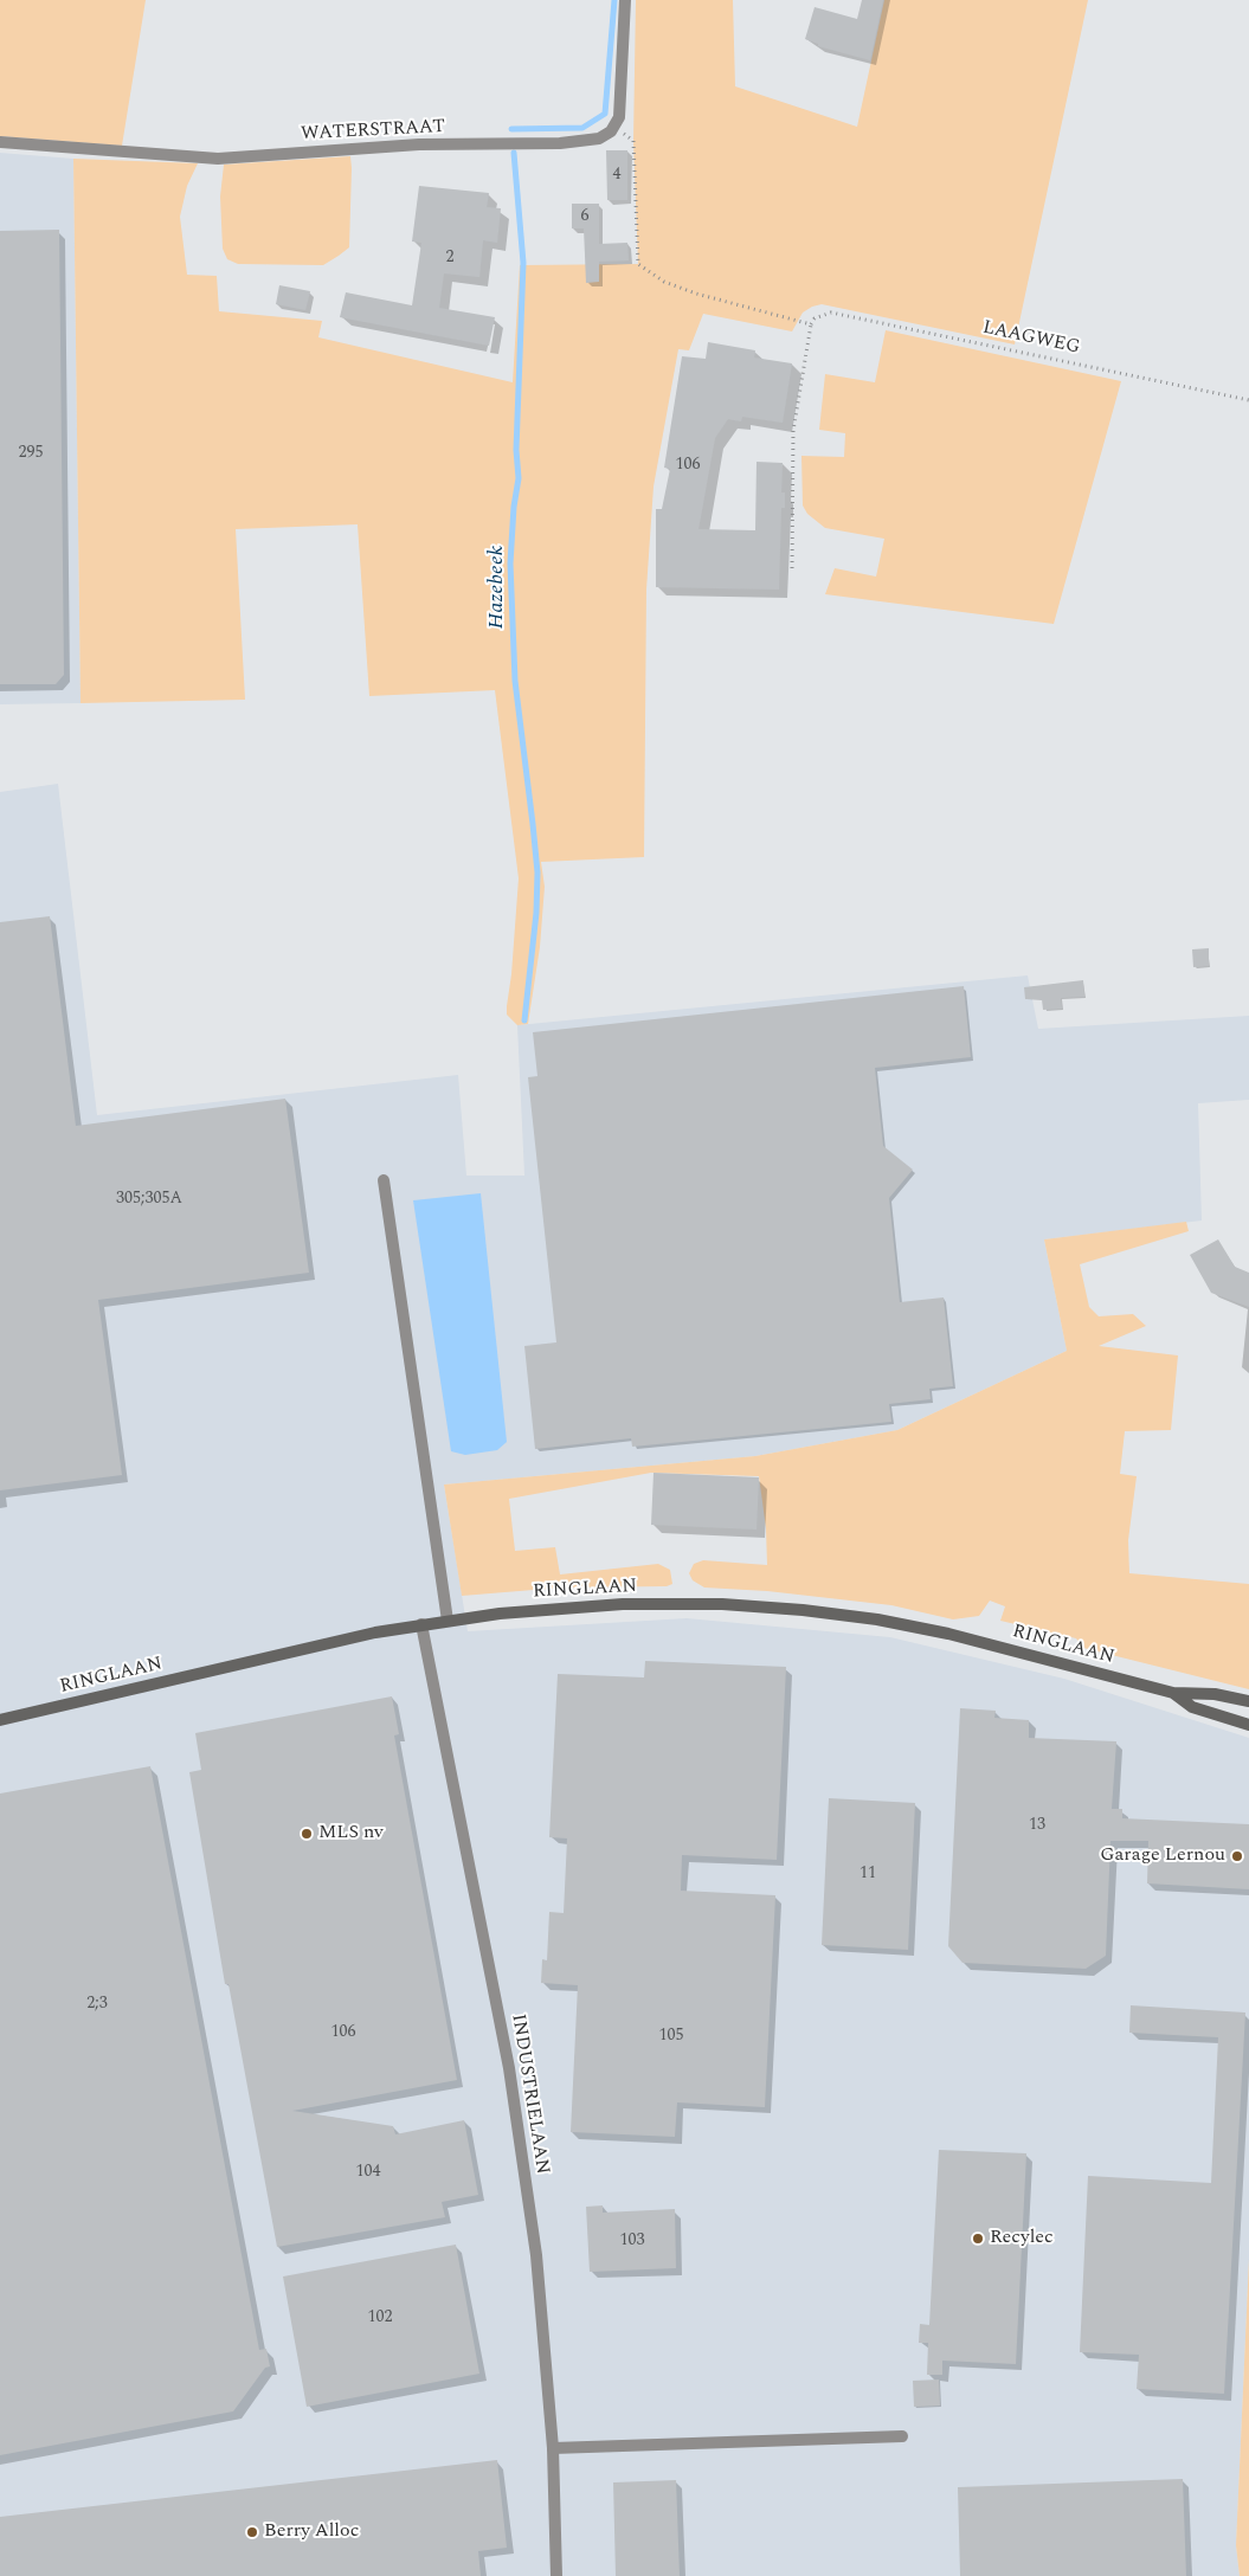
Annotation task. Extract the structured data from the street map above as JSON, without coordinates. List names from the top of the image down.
{
  "streets": {
    "main road": ["RINGLAAN"],
    "street": ["WATERSTRAAT", "INDUSTRIELAAN"],
    "path": ["LAAGWEG"]
  },
  "crossings": [
    ["RINGLAAN", "INDUSTRIELAAN"]
  ],
  "water": ["Hazebeek"],
  "places": [
    "MLS nv",
    "Garage Lernou",
    "Recylec",
    "Berry Alloc"
  ],
  "house_numbers": [
    "4",
    "6",
    "2",
    "295",
    "106",
    "305;305A",
    "13",
    "11",
    "2;3",
    "106",
    "105",
    "104",
    "103",
    "102"
  ]
}
